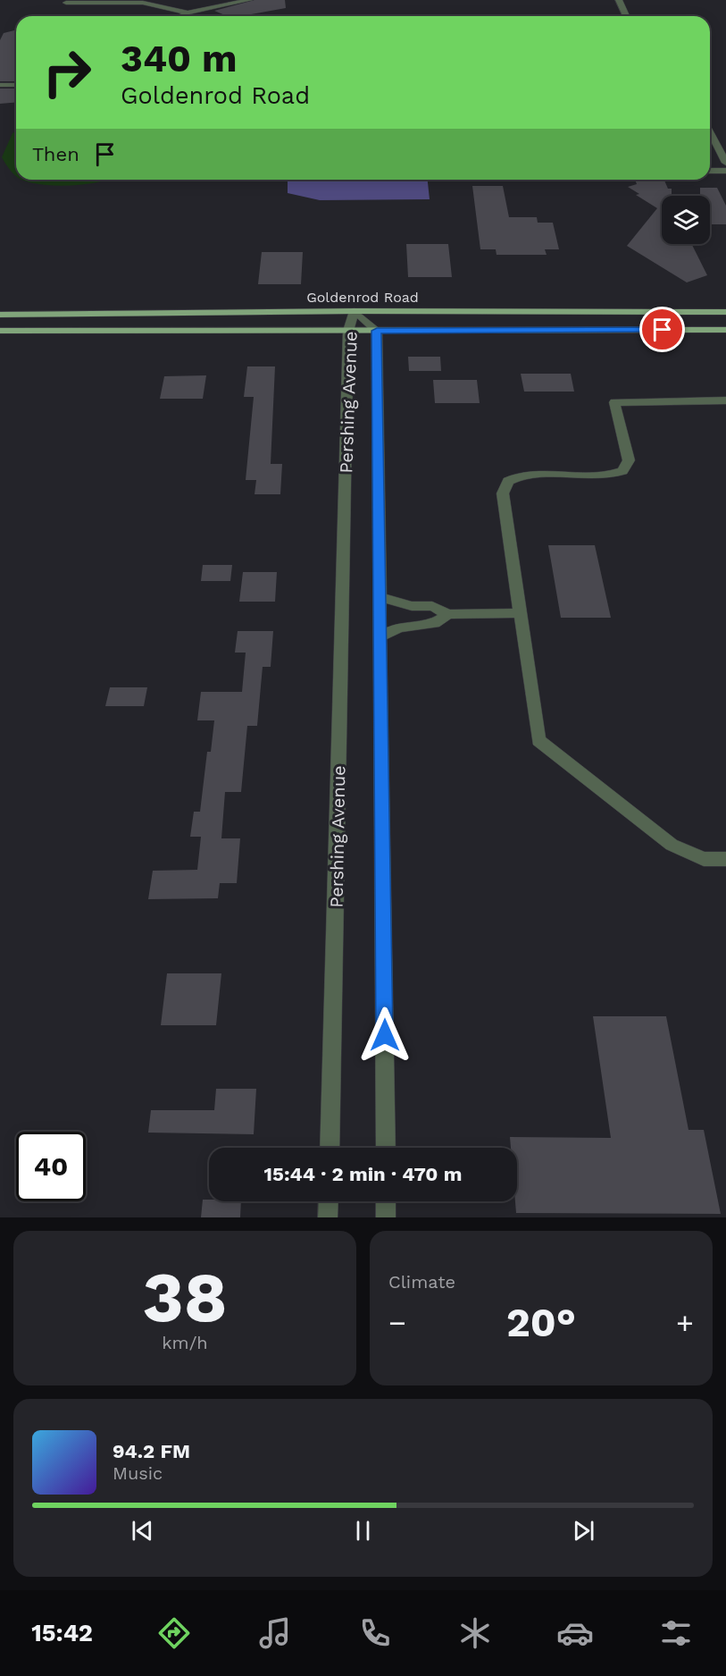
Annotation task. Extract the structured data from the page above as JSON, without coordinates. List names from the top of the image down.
{
  "streets": {
    "main road": ["Goldenrod Road"],
    "street": ["Pershing Avenue"]
  },
  "crossings": [
    ["Goldenrod Road", "Pershing Avenue"]
  ],
  "page": {
    "turn": ["340 m", "Goldenrod Road"],
    "then": "Then",
    "limit": "40",
    "trip": "15:44 · 2 min · 470 m",
    "tile": [
      ["38", "km/h"],
      "Climate"
    ],
    "heat": ["−", "20°", "+"],
    "song": ["94.2 FM", "Music"],
    "tabs": "15:42"
  }
}
